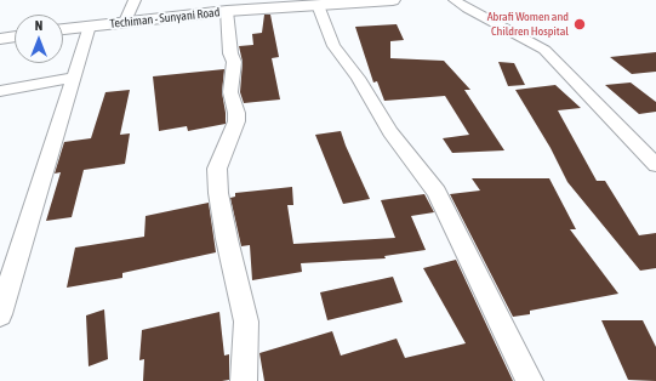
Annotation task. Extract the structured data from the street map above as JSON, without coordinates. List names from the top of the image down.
{
  "streets": {
    "main road": ["Techiman - Sunyani Road"]
  },
  "places": ["Abrafi Women and Children Hospital"],
  "north": "top"
}
